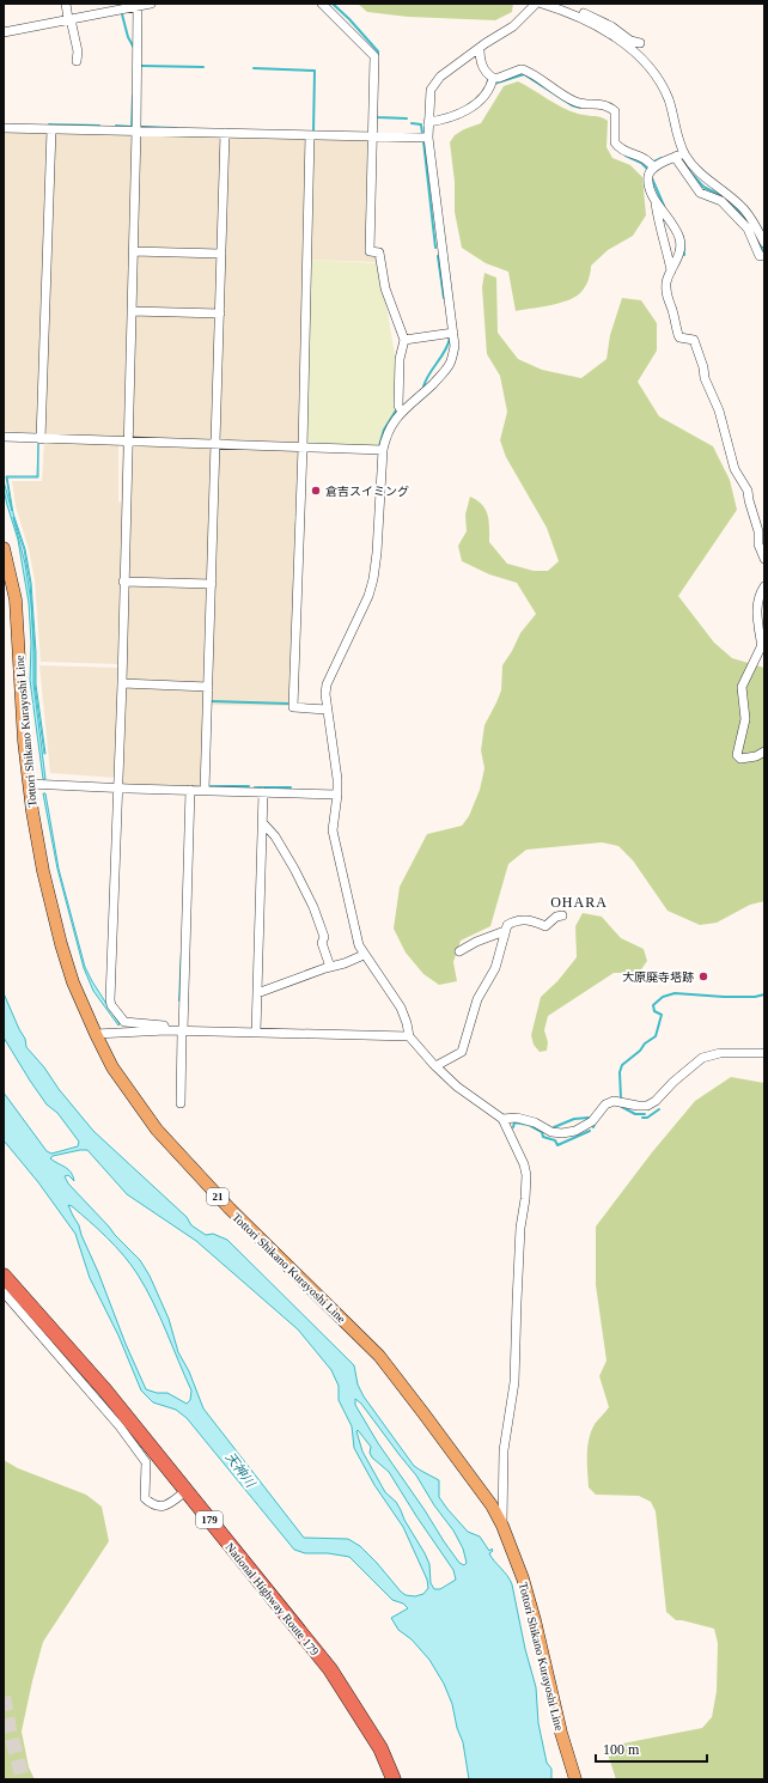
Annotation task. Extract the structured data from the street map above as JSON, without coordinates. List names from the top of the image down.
{
  "streets": {
    "highway": ["179", "National Highway Route 179"],
    "main road": ["Tottori Shikano Kurayoshi Line", "21"]
  },
  "districts": ["OHARA"],
  "water": ["天神川"],
  "places": ["倉吉スイミング", "大原廃寺塔跡"],
  "scale_bar": "100 m"
}
